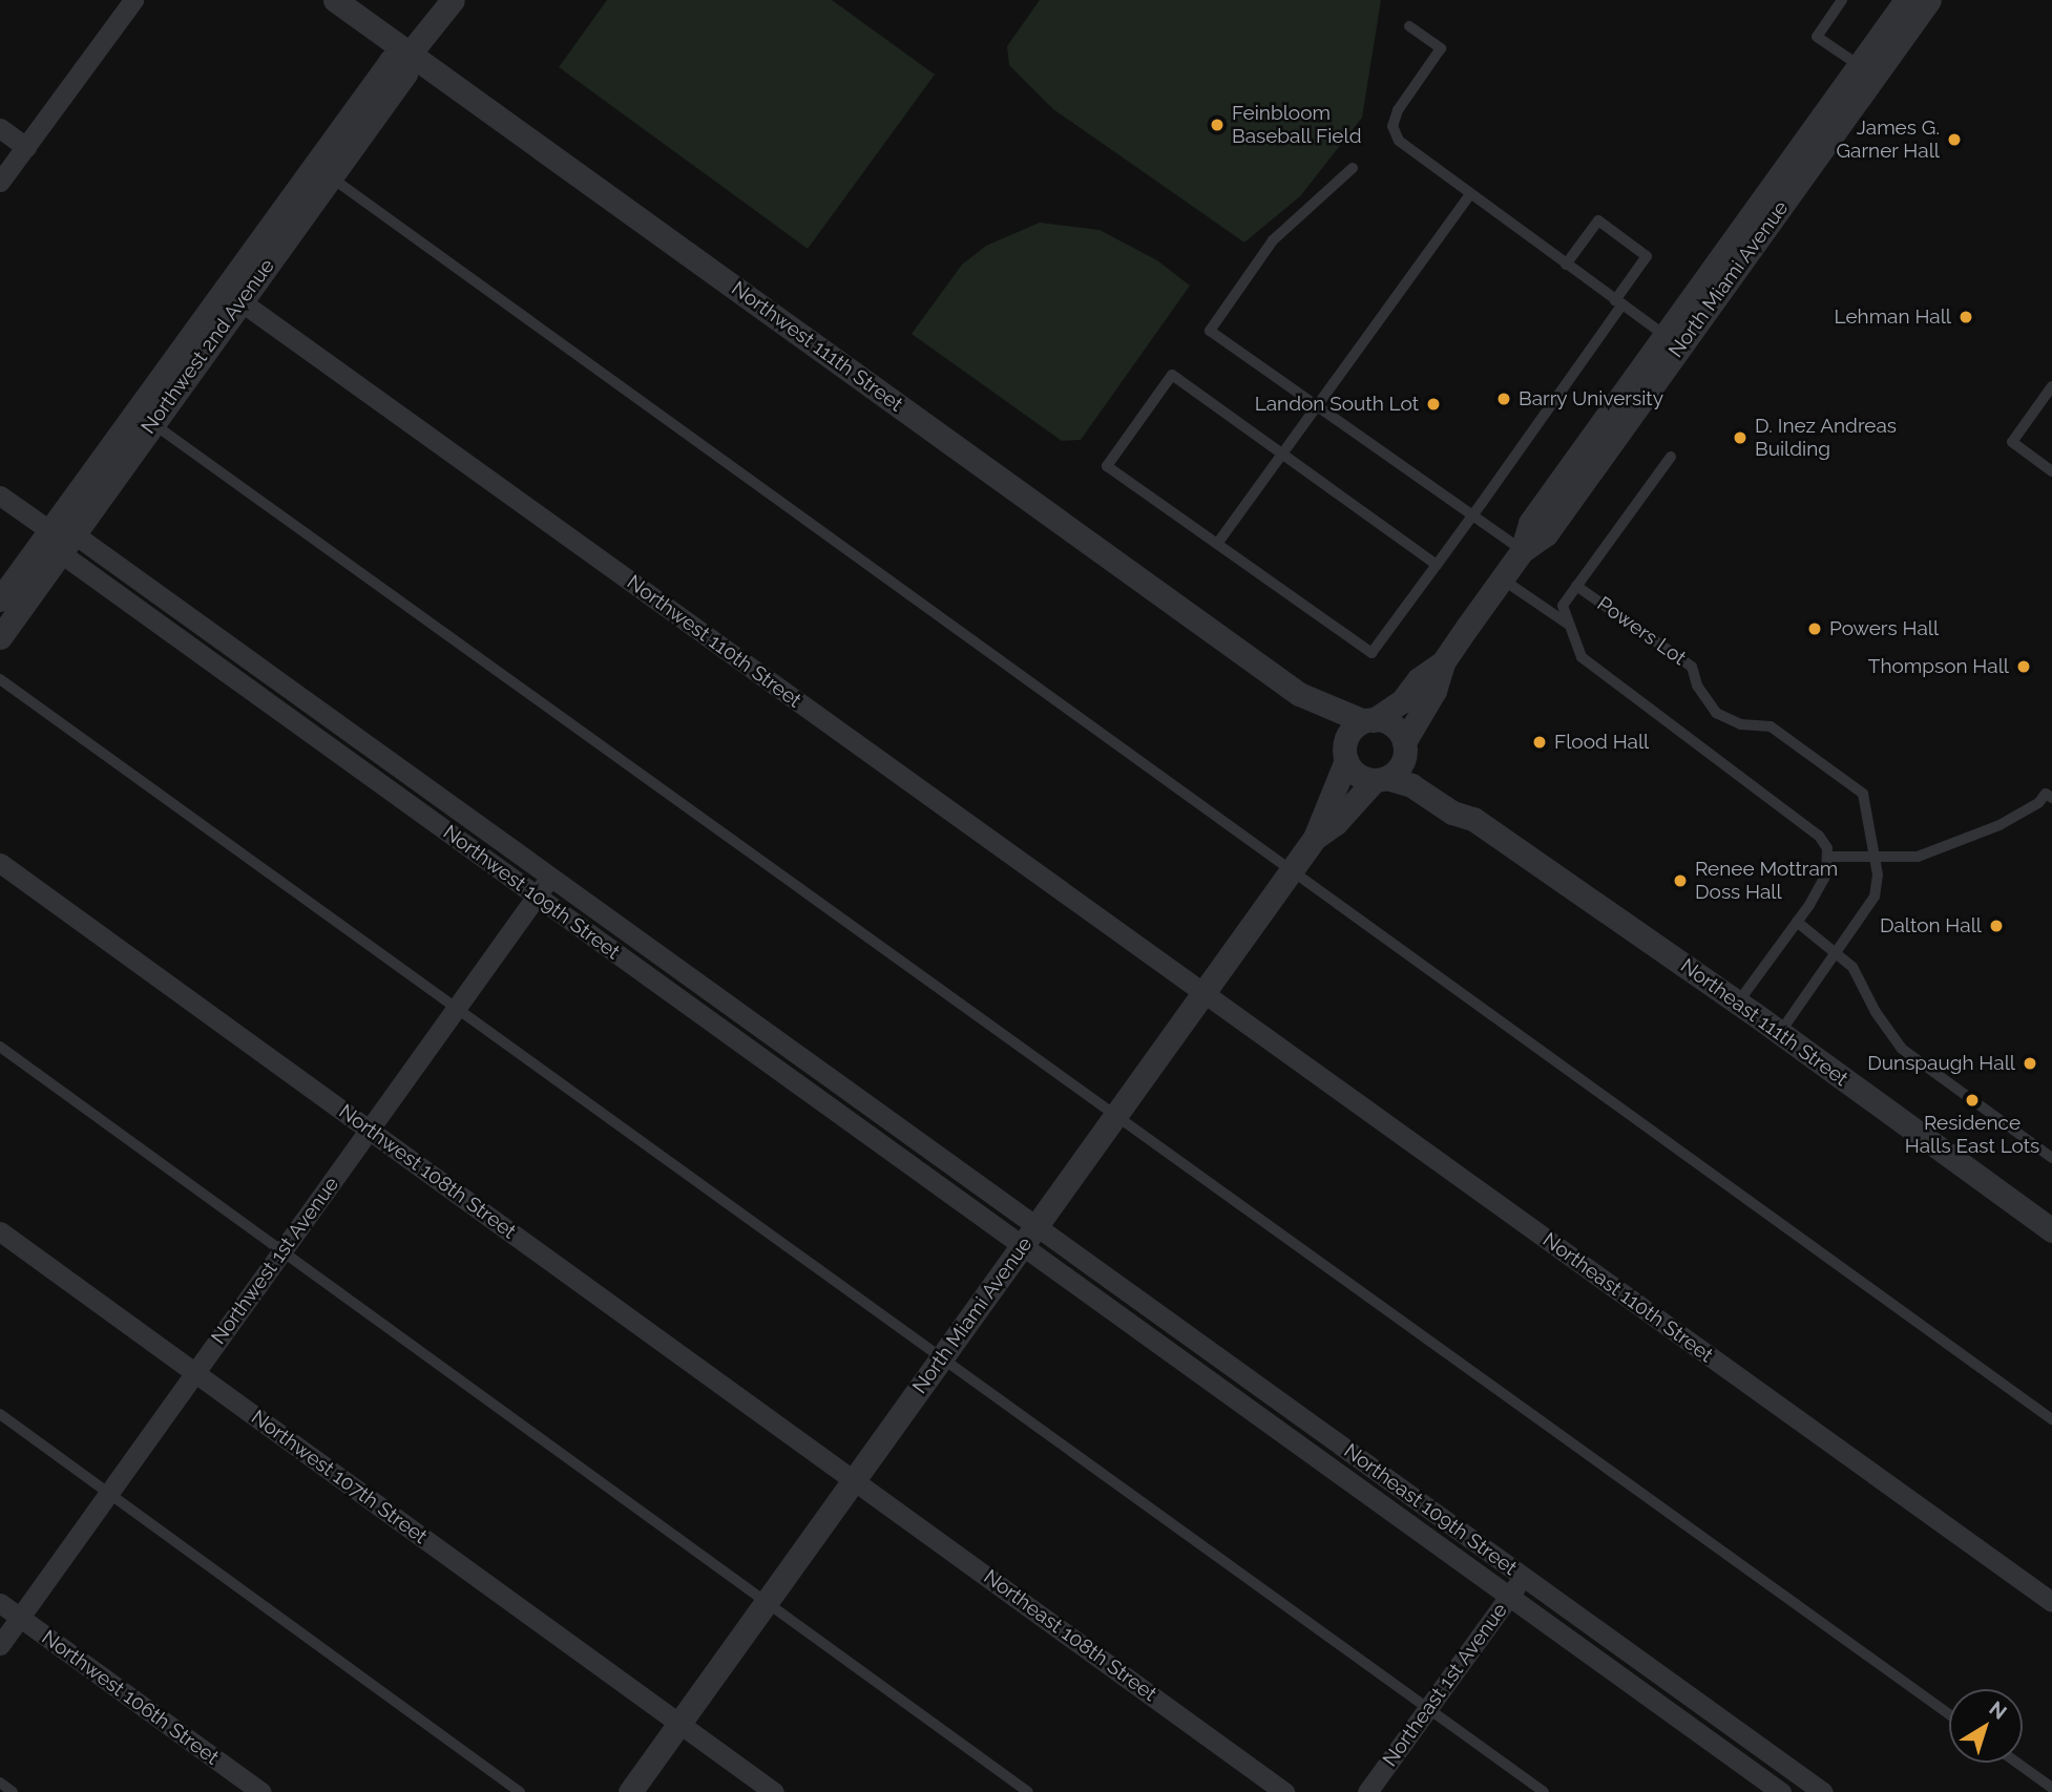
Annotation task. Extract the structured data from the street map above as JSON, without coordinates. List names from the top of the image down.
{
  "streets": {
    "street": [
      "North Miami Avenue",
      "Northwest 2nd Avenue",
      "Northwest 111th Street",
      "Northwest 110th Street",
      "Northwest 109th Street",
      "Northeast 111th Street",
      "Northwest 108th Street",
      "Northwest 1st Avenue",
      "Northeast 110th Street",
      "Northwest 107th Street",
      "Northeast 109th Street",
      "Northeast 108th Street",
      "Northeast 1st Avenue",
      "Northwest 106th Street"
    ],
    "lane": ["Powers Lot"]
  },
  "crossings": [
    ["North Miami Avenue", "Northwest 111th Street"],
    ["North Miami Avenue", "Northwest 110th Street"],
    ["North Miami Avenue", "Northwest 109th Street"],
    ["North Miami Avenue", "Northeast 111th Street"],
    ["North Miami Avenue", "Northwest 108th Street"],
    ["North Miami Avenue", "Northeast 110th Street"],
    ["North Miami Avenue", "Northwest 107th Street"],
    ["North Miami Avenue", "Northeast 109th Street"],
    ["North Miami Avenue", "Northeast 108th Street"],
    ["Northwest 2nd Avenue", "Northwest 111th Street"],
    ["Northwest 2nd Avenue", "Northwest 110th Street"],
    ["Northwest 2nd Avenue", "Northwest 109th Street"],
    ["Northwest 111th Street", "Northeast 111th Street"],
    ["Powers Lot", "Northeast 111th Street"],
    ["Northwest 110th Street", "Northeast 110th Street"],
    ["Northwest 109th Street", "Northwest 1st Avenue"],
    ["Northwest 109th Street", "Northeast 109th Street"],
    ["Northwest 108th Street", "Northwest 1st Avenue"],
    ["Northwest 108th Street", "Northeast 108th Street"],
    ["Northwest 1st Avenue", "Northwest 107th Street"],
    ["Northwest 1st Avenue", "Northwest 106th Street"],
    ["Northeast 109th Street", "Northeast 1st Avenue"]
  ],
  "places": [
    "Feinbloom Baseball Field",
    "James G. Garner Hall",
    "Lehman Hall",
    "Barry University",
    "Landon South Lot",
    "D. Inez Andreas Building",
    "Powers Hall",
    "Thompson Hall",
    "Flood Hall",
    "Renee Mottram Doss Hall",
    "Dalton Hall",
    "Dunspaugh Hall",
    "Residence Halls East Lots"
  ],
  "north": "top right"
}
